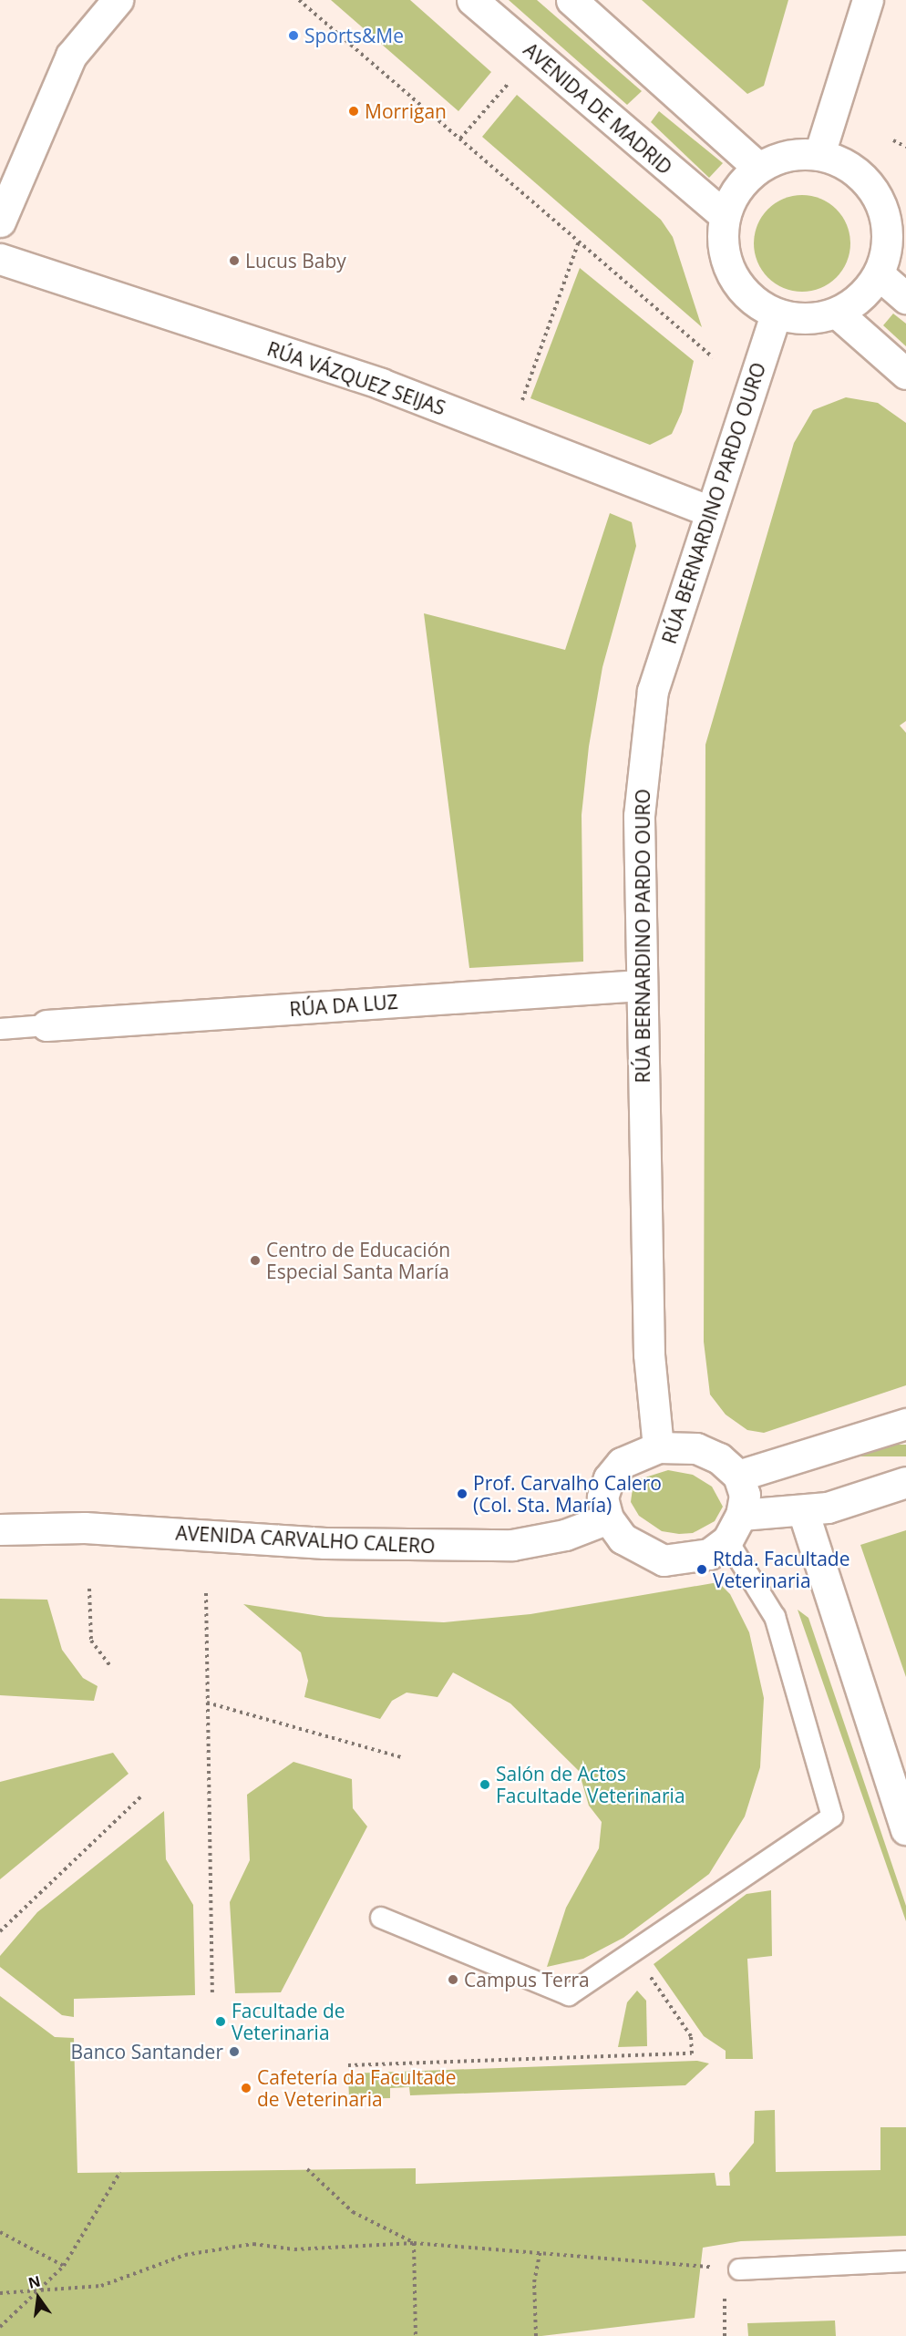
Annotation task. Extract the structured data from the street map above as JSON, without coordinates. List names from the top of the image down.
{
  "streets": {
    "street": [
      "AVENIDA DE MADRID",
      "RÚA VÁZQUEZ SEIJAS",
      "RÚA BERNARDINO PARDO OURO",
      "RÚA DA LUZ",
      "AVENIDA CARVALHO CALERO"
    ]
  },
  "crossings": [
    ["AVENIDA DE MADRID", "RÚA BERNARDINO PARDO OURO"],
    ["RÚA VÁZQUEZ SEIJAS", "RÚA BERNARDINO PARDO OURO"],
    ["RÚA BERNARDINO PARDO OURO", "RÚA DA LUZ"],
    ["RÚA BERNARDINO PARDO OURO", "AVENIDA CARVALHO CALERO"]
  ],
  "places": [
    "Sports&Me",
    "Morrigan",
    "Lucus Baby",
    "Centro de Educación Especial Santa María",
    "Prof. Carvalho Calero (Col. Sta. María)",
    "Rtda. Facultade Veterinaria",
    "Salón de Actos Facultade Veterinaria",
    "Campus Terra",
    "Facultade de Veterinaria",
    "Banco Santander",
    "Cafetería da Facultade de Veterinaria"
  ],
  "north": "top"
}
